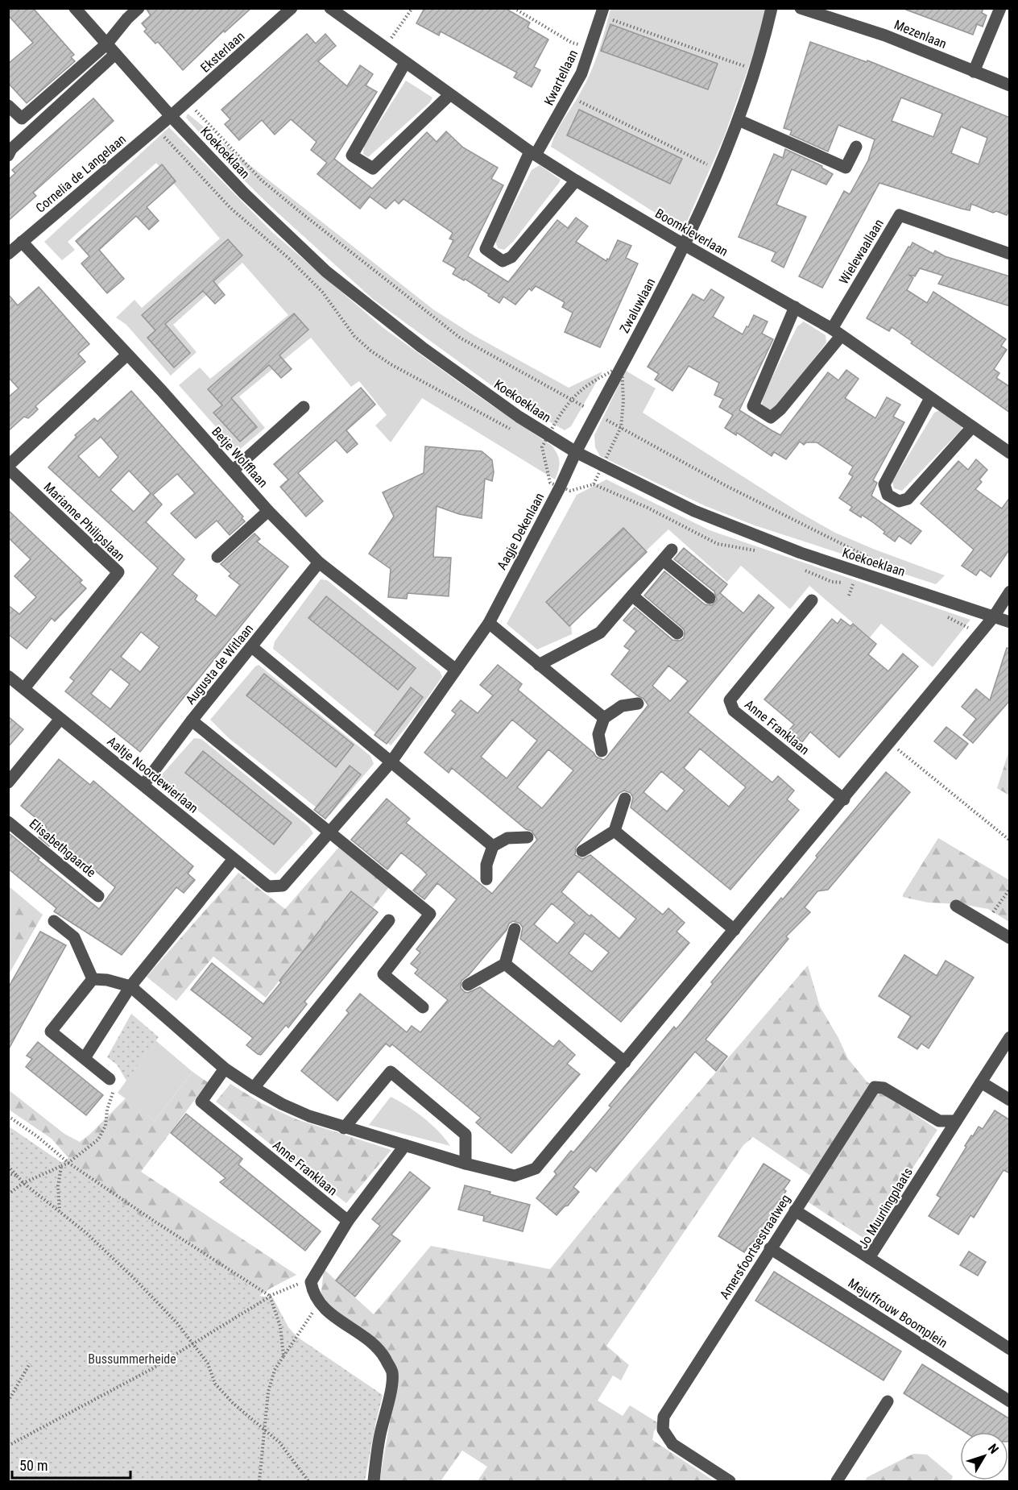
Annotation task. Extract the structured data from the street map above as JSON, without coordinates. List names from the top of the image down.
{
  "streets": {
    "street": [
      "Mezenlaan",
      "Eksterlaan",
      "Kwartellaan",
      "Koekoeklaan",
      "Cornelia de Langelaan",
      "Boomkleverlaan",
      "Wielewaallaan",
      "Zwaluwlaan",
      "Betje Wolfflaan",
      "Marianne Philipslaan",
      "Aagje Dekenlaan",
      "Augusta de Witlaan",
      "Anne Franklaan",
      "Aaltje Noordewierlaan",
      "Elisabethgaarde",
      "Jo Muurlingplaats",
      "Amersfoortsestraatweg",
      "Mejuffrouw Boomplein"
    ]
  },
  "crossings": [
    ["Eksterlaan", "Koekoeklaan"],
    ["Eksterlaan", "Cornelia de Langelaan"],
    ["Kwartellaan", "Boomkleverlaan"],
    ["Koekoeklaan", "Cornelia de Langelaan"],
    ["Koekoeklaan", "Zwaluwlaan"],
    ["Koekoeklaan", "Aagje Dekenlaan"],
    ["Cornelia de Langelaan", "Betje Wolfflaan"],
    ["Boomkleverlaan", "Wielewaallaan"],
    ["Boomkleverlaan", "Zwaluwlaan"],
    ["Zwaluwlaan", "Aagje Dekenlaan"],
    ["Betje Wolfflaan", "Marianne Philipslaan"],
    ["Betje Wolfflaan", "Aagje Dekenlaan"],
    ["Betje Wolfflaan", "Augusta de Witlaan"],
    ["Marianne Philipslaan", "Aaltje Noordewierlaan"],
    ["Aagje Dekenlaan", "Aaltje Noordewierlaan"],
    ["Augusta de Witlaan", "Aaltje Noordewierlaan"],
    ["Jo Muurlingplaats", "Amersfoortsestraatweg"],
    ["Amersfoortsestraatweg", "Mejuffrouw Boomplein"]
  ],
  "parks": ["Bussummerheide"],
  "scale_bar": "50 m",
  "north": "top right"
}
